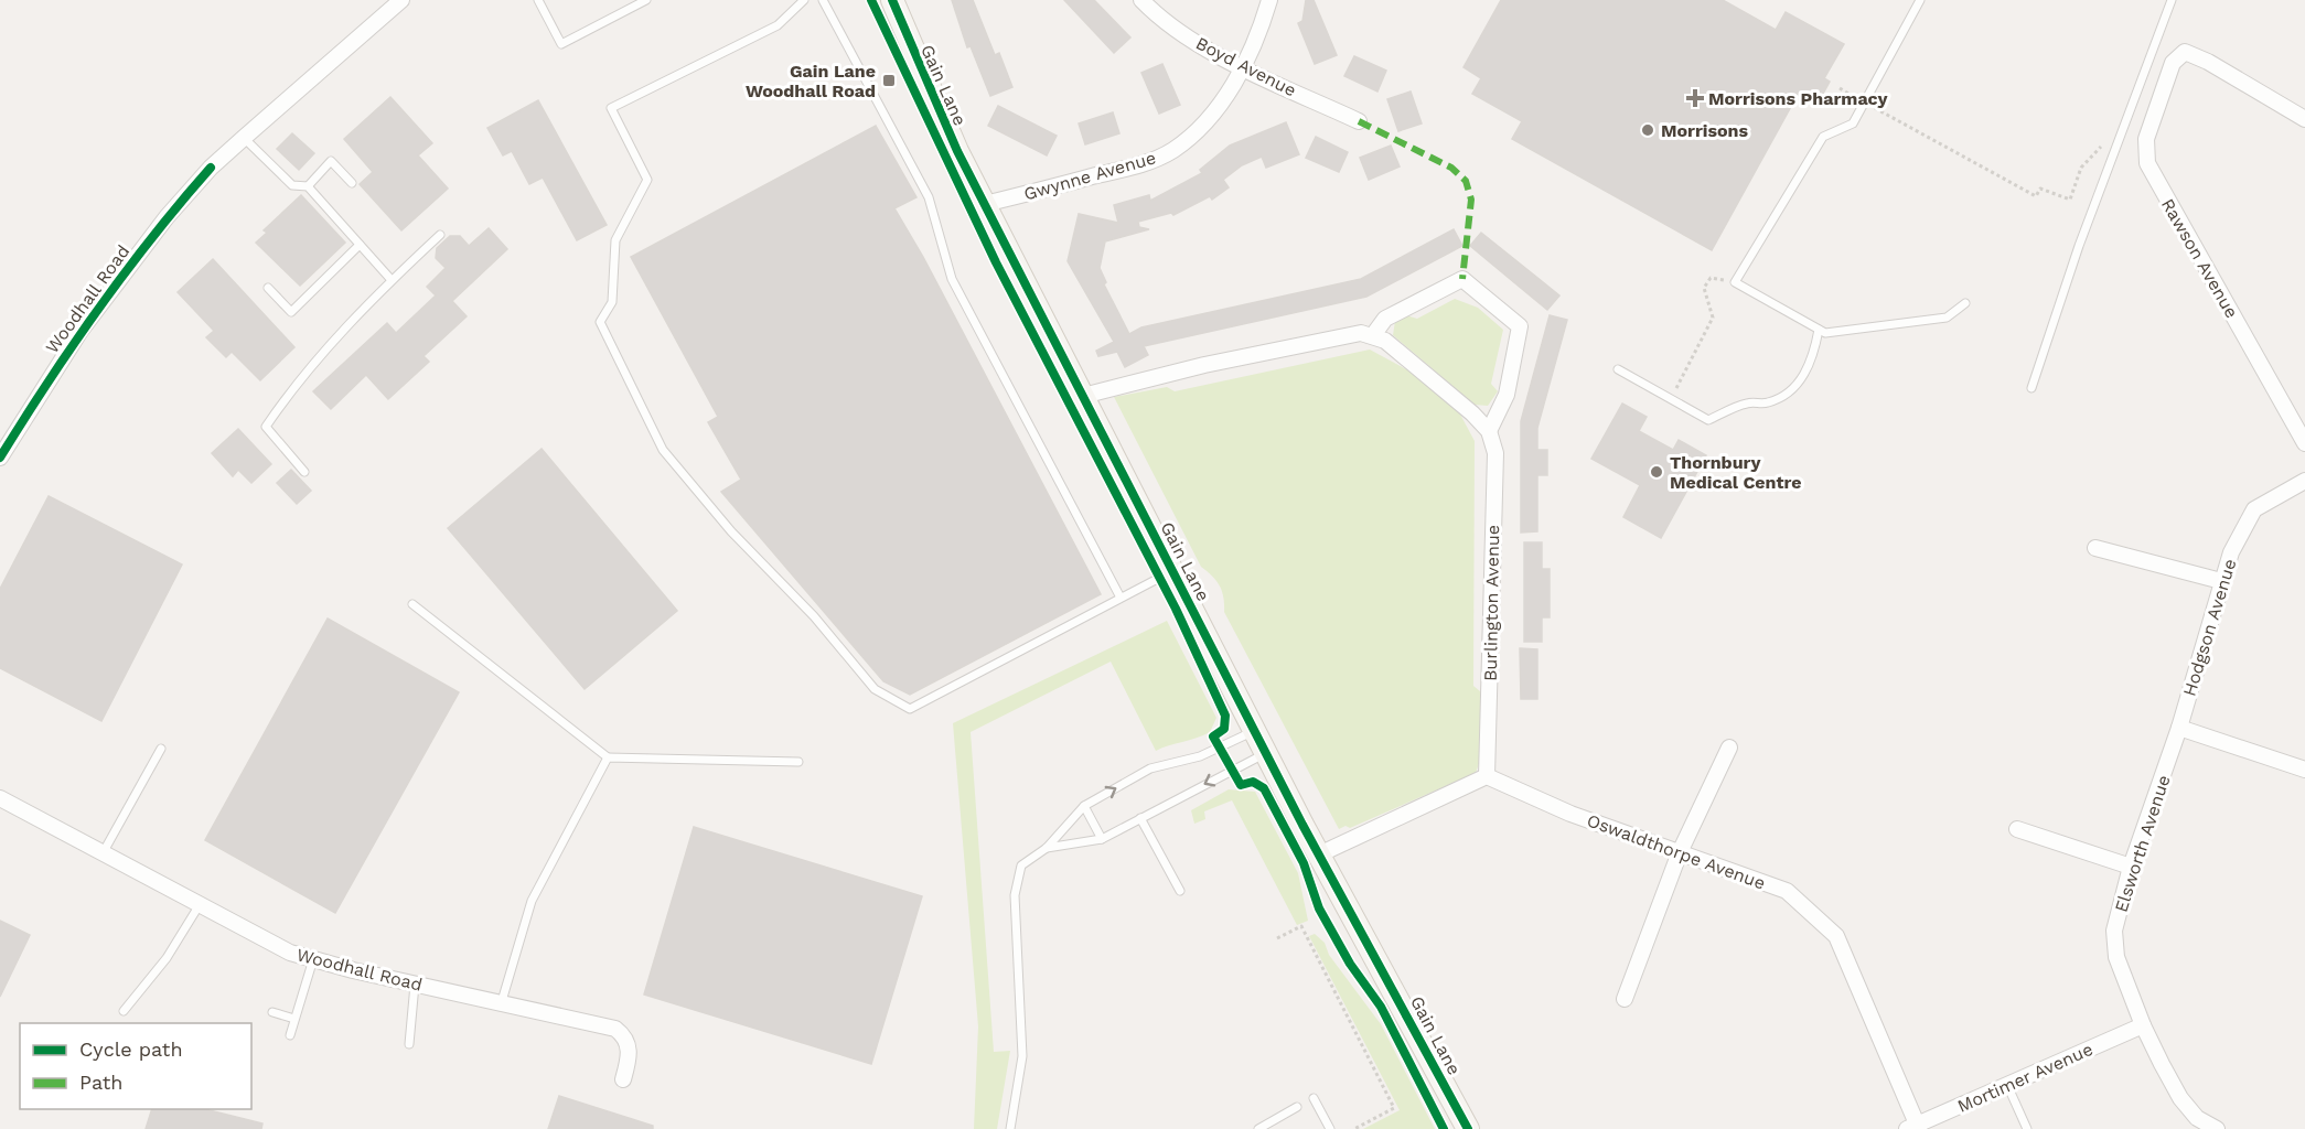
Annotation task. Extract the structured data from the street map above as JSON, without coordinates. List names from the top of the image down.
{
  "streets": {
    "street": [
      "Boyd Avenue",
      "Gain Lane",
      "Gwynne Avenue",
      "Rawson Avenue",
      "Woodhall Road",
      "Burlington Avenue",
      "Hodgson Avenue",
      "Elsworth Avenue",
      "Oswaldthorpe Avenue",
      "Mortimer Avenue"
    ]
  },
  "crossings": [
    ["Boyd Avenue", "Gwynne Avenue"],
    ["Gain Lane", "Gwynne Avenue"],
    ["Burlington Avenue", "Oswaldthorpe Avenue"],
    ["Hodgson Avenue", "Elsworth Avenue"],
    ["Elsworth Avenue", "Mortimer Avenue"],
    ["Oswaldthorpe Avenue", "Mortimer Avenue"]
  ],
  "places": {
    "transit": ["Gain Lane Woodhall Road"],
    "health": ["Morrisons Pharmacy"],
    "other": ["Morrisons", "Thornbury Medical Centre"]
  },
  "legend": ["Cycle path", "Path"]
}
